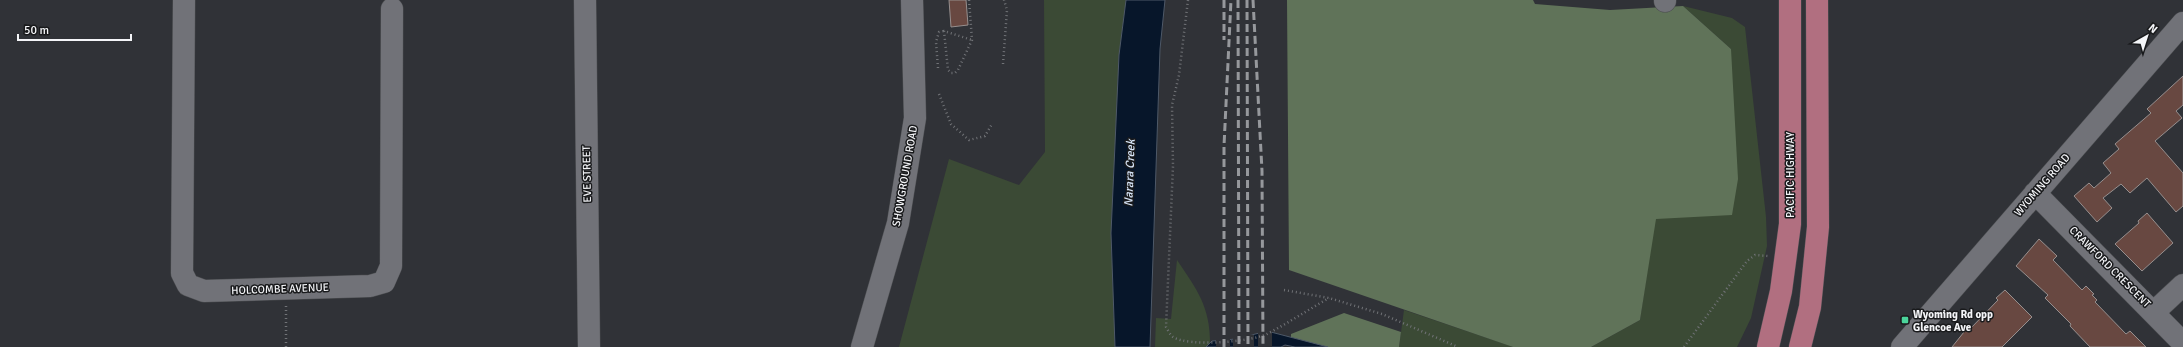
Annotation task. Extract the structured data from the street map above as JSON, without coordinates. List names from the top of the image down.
{
  "streets": {
    "main road": ["PACIFIC HIGHWAY"],
    "street": [
      "EVE STREET",
      "SHOWGROUND ROAD",
      "WYOMING ROAD",
      "CRAWFORD CRESCENT",
      "HOLCOMBE AVENUE"
    ]
  },
  "crossings": [
    ["WYOMING ROAD", "CRAWFORD CRESCENT"]
  ],
  "water": ["Narara Creek"],
  "places": {
    "transit": ["Wyoming Rd opp Glencoe Ave"]
  },
  "scale_bar": "50 m",
  "north": "top right"
}
